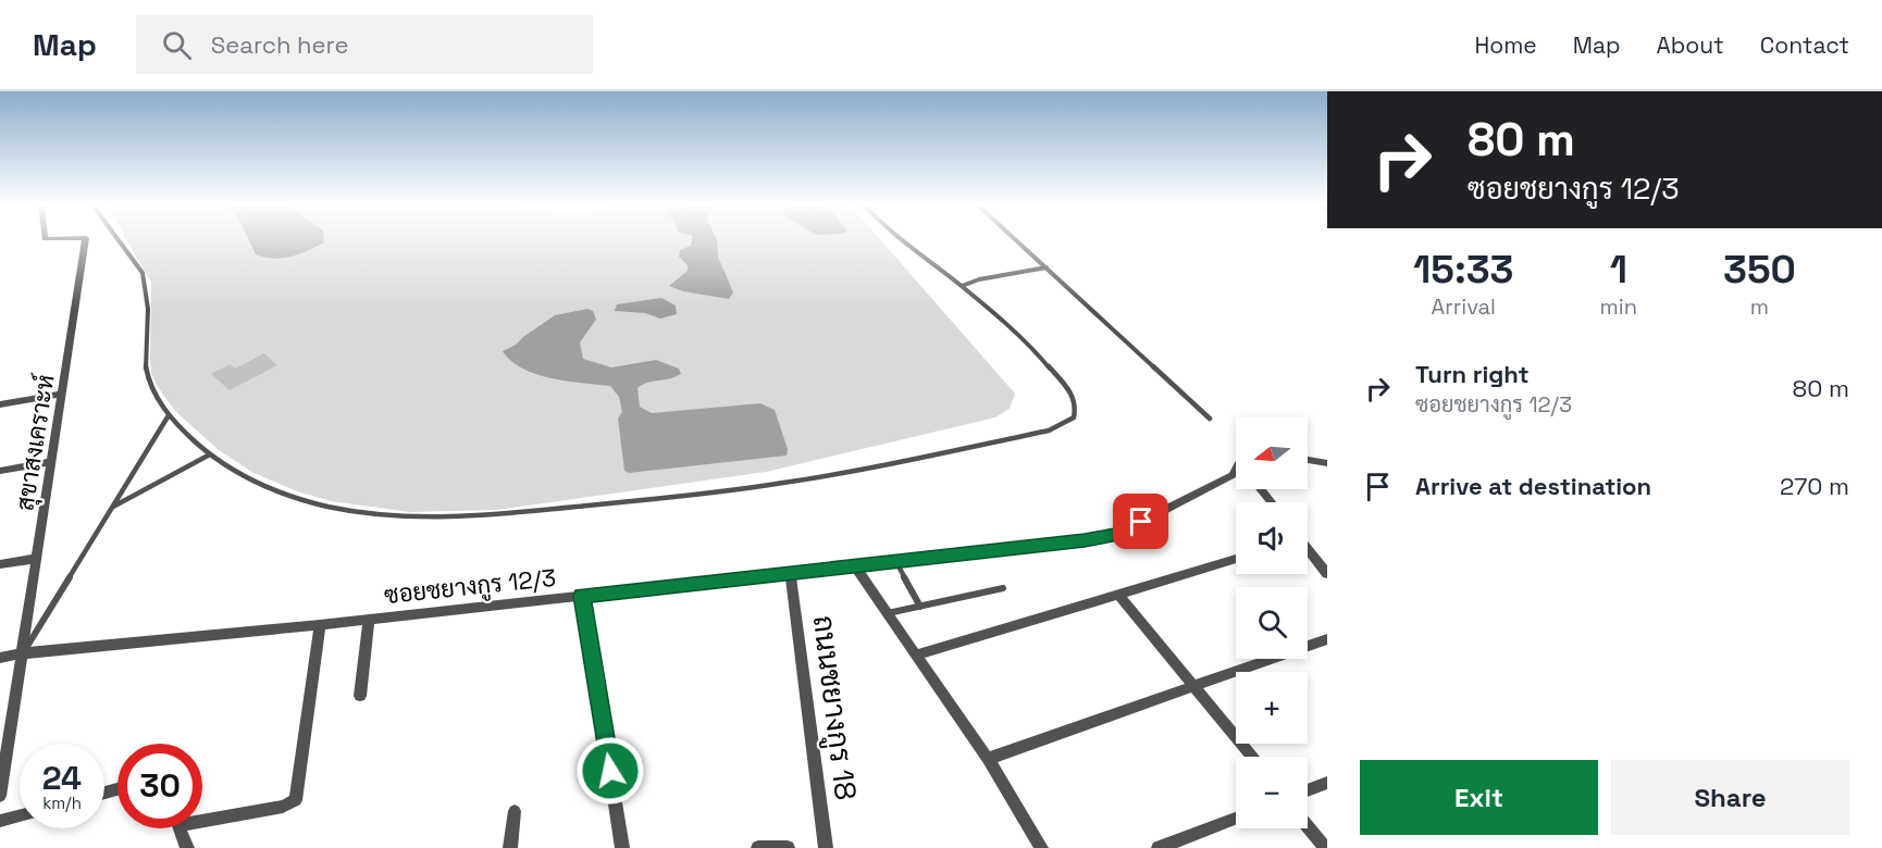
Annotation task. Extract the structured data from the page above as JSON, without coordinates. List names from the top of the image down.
{
  "streets": {
    "street": ["สุขาสงเคราะห์", "ซอยชยางกูร 12/3", "ถนนชยางกูร 18"]
  },
  "crossings": [
    ["สุขาสงเคราะห์", "ซอยชยางกูร 12/3"],
    ["ซอยชยางกูร 12/3", "ถนนชยางกูร 18"]
  ],
  "north": "left",
  "page": {
    "header": "Map",
    "search": "Search here",
    "nav": [
      "Home",
      "Map",
      "About",
      "Contact"
    ],
    "turn": ["80 m", "ซอยชยางกูร 12/3"],
    "eta": [
      "15:33",
      "Arrival",
      "1",
      "min",
      "350",
      "m"
    ],
    "list": [
      {
        "name": "Turn right",
        "note": "ซอยชยางกูร 12/3",
        "value": "80 m"
      },
      {
        "name": "Arrive at destination",
        "value": "270 m"
      }
    ],
    "map_buttons": ["+", "−"],
    "speed": "24 km/h",
    "limit": "30",
    "buttons": ["Exit", "Share"]
  }
}
